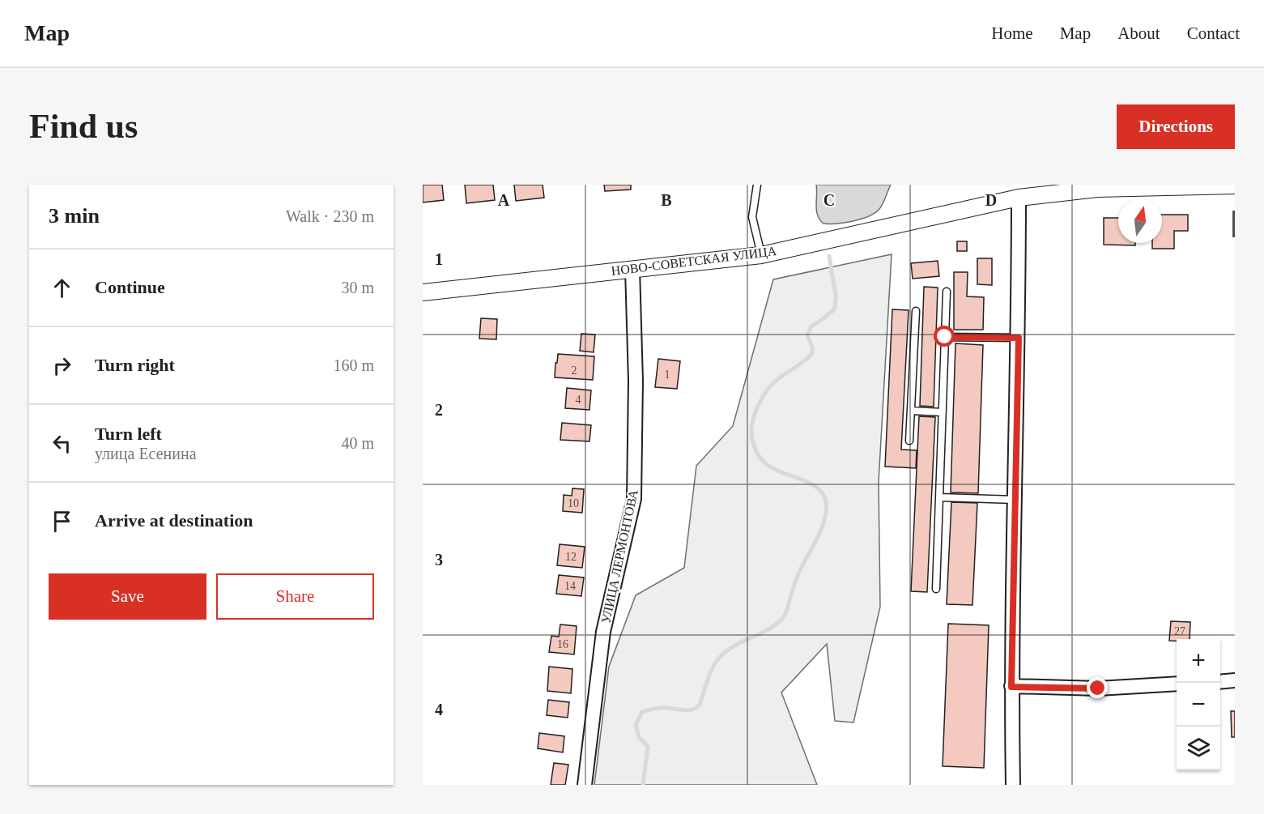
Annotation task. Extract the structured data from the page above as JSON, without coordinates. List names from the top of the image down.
{
  "streets": {
    "street": ["НОВО-СОВЕТСКАЯ УЛИЦА", "УЛИЦА ЛЕРМОНТОВА"]
  },
  "crossings": [
    ["НОВО-СОВЕТСКАЯ УЛИЦА", "УЛИЦА ЛЕРМОНТОВА"]
  ],
  "house_numbers": [
    "2",
    "1",
    "4",
    "10",
    "12",
    "14",
    "27",
    "16"
  ],
  "north": "top",
  "page": {
    "header": "Map",
    "nav": [
      "Home",
      "Map",
      "About",
      "Contact"
    ],
    "buttons": [
      "Directions",
      ["Save", "Share"]
    ],
    "title": "Find us",
    "heading": ["3 min", "Walk · 230 m"],
    "list": [
      ["Continue", "30 m"],
      ["Turn right", "160 m"],
      ["Turn left", "улица Есенина", "40 m"],
      "Arrive at destination"
    ],
    "map_buttons": ["+", "−"]
  },
  "grid": {
    "columns": [
      "A",
      "B",
      "C",
      "D"
    ],
    "rows": [
      "1",
      "2",
      "3",
      "4"
    ]
  }
}
